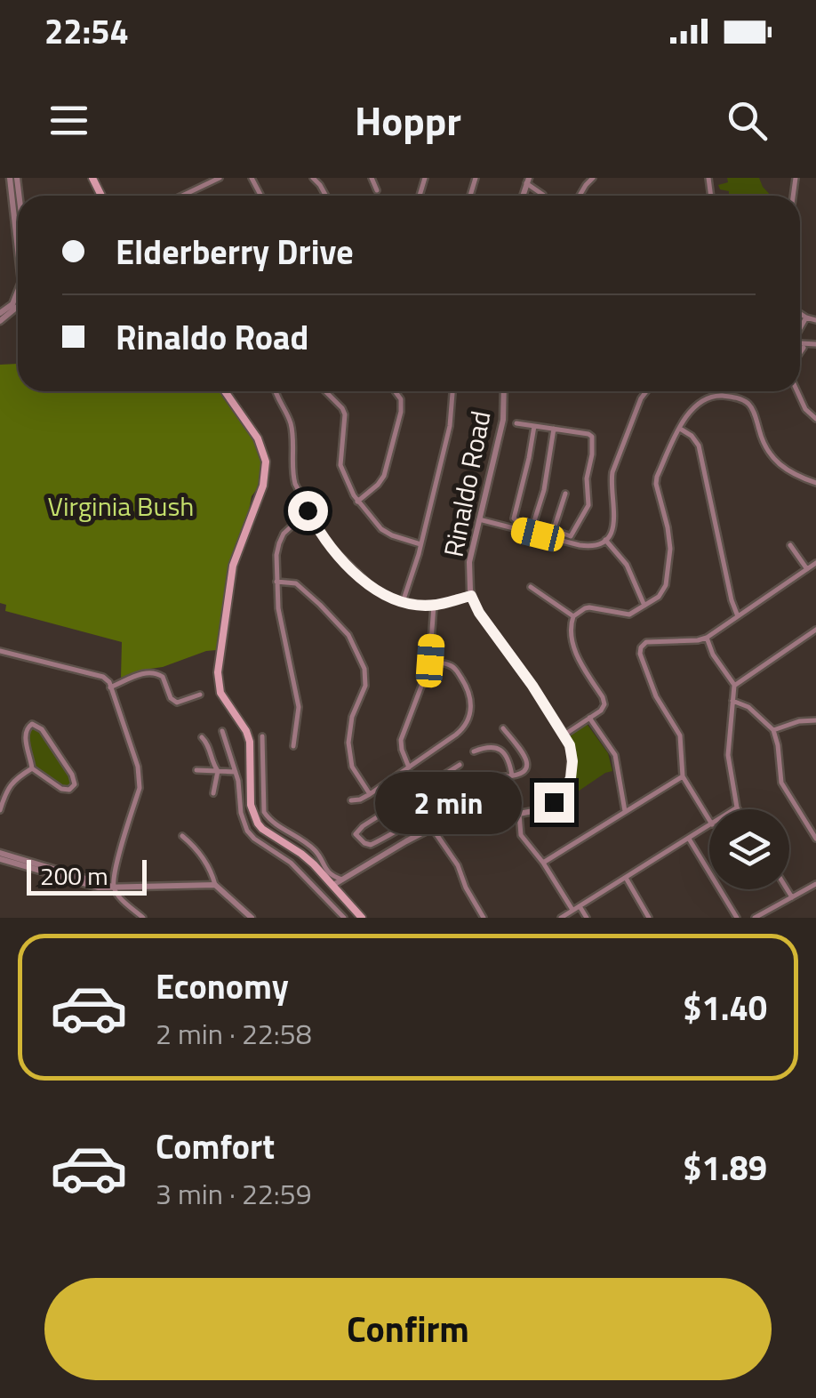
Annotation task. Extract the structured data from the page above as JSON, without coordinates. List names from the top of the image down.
{
  "streets": {
    "street": ["Rinaldo Road"]
  },
  "parks": ["Virginia Bush"],
  "scale_bar": "200 m",
  "page": {
    "status": "22:54",
    "header": "Hoppr",
    "banner": ["Elderberry Drive", "Rinaldo Road"],
    "bubble": "2 min",
    "scale": "200 m",
    "list": [
      {
        "name": "Economy",
        "note": "2 min · 22:58",
        "value": "$1.40"
      },
      {
        "name": "Comfort",
        "note": "3 min · 22:59",
        "value": "$1.89"
      }
    ],
    "buttons": "Confirm"
  }
}
